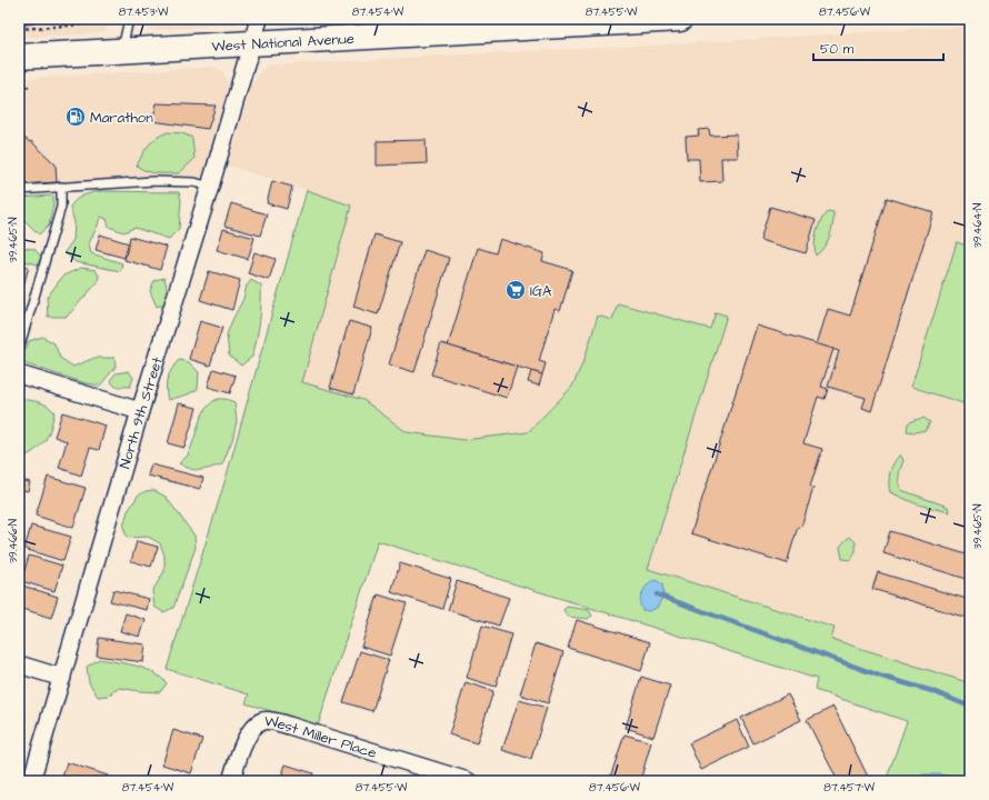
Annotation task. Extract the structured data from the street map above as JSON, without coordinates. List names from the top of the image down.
{
  "streets": {
    "main road": ["West National Avenue"],
    "street": ["North 9th Street", "West Miller Place"]
  },
  "crossings": [
    ["West National Avenue", "North 9th Street"]
  ],
  "places": {
    "fuel station": ["Marathon"],
    "supermarket": ["IGA"]
  },
  "scale_bar": "50 m",
  "coordinates": [
    "87.453°W",
    "87.454°W",
    "87.455°W",
    "87.456°W",
    "39.464°N",
    "39.465°N",
    "39.466°N",
    "87.457°W"
  ]
}
